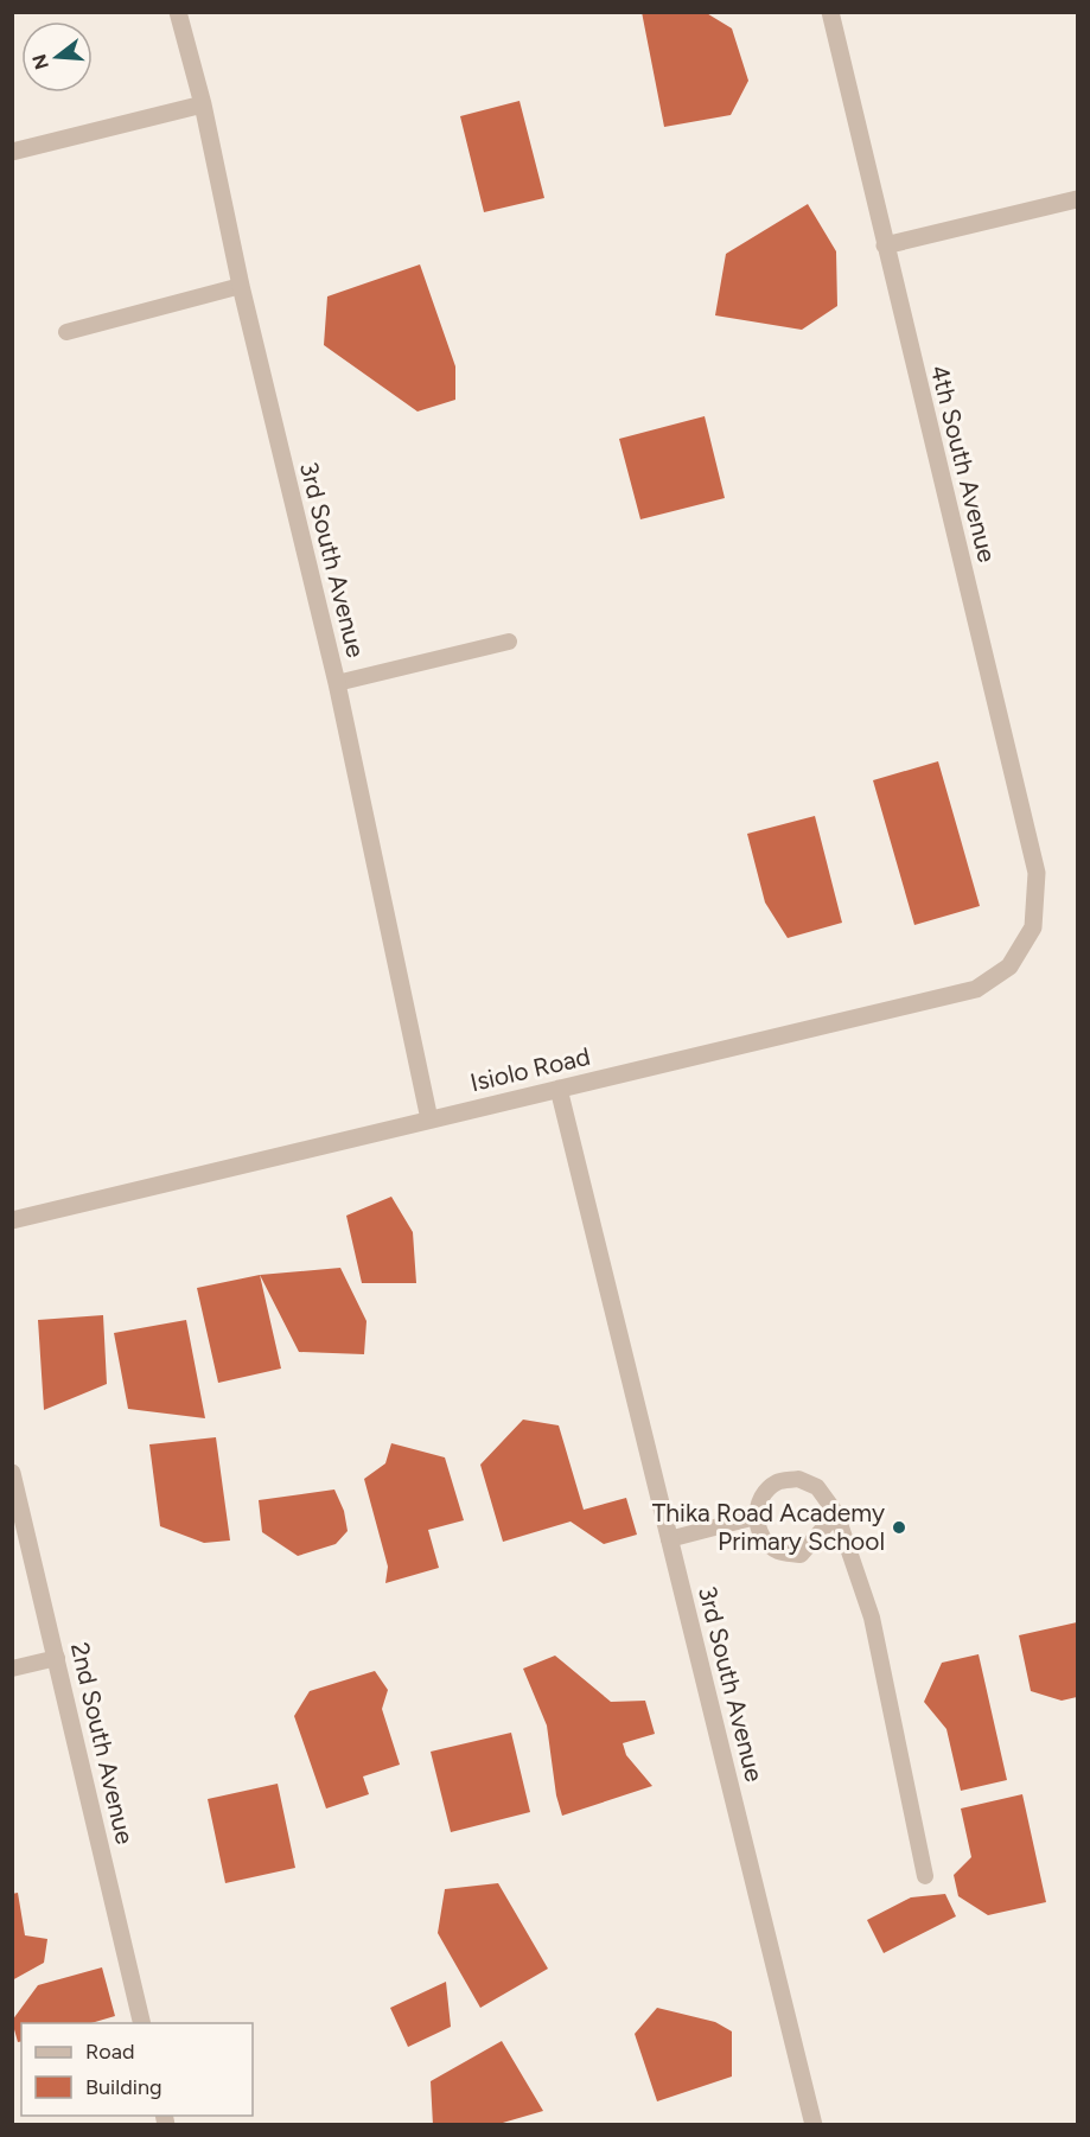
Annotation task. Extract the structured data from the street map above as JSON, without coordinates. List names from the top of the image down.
{
  "streets": {
    "street": [
      "4th South Avenue",
      "3rd South Avenue",
      "Isiolo Road",
      "2nd South Avenue"
    ]
  },
  "crossings": [
    ["4th South Avenue", "Isiolo Road"],
    ["3rd South Avenue", "Isiolo Road"]
  ],
  "places": ["Thika Road Academy Primary School"],
  "legend": ["Road", "Building"],
  "north": "left"
}
